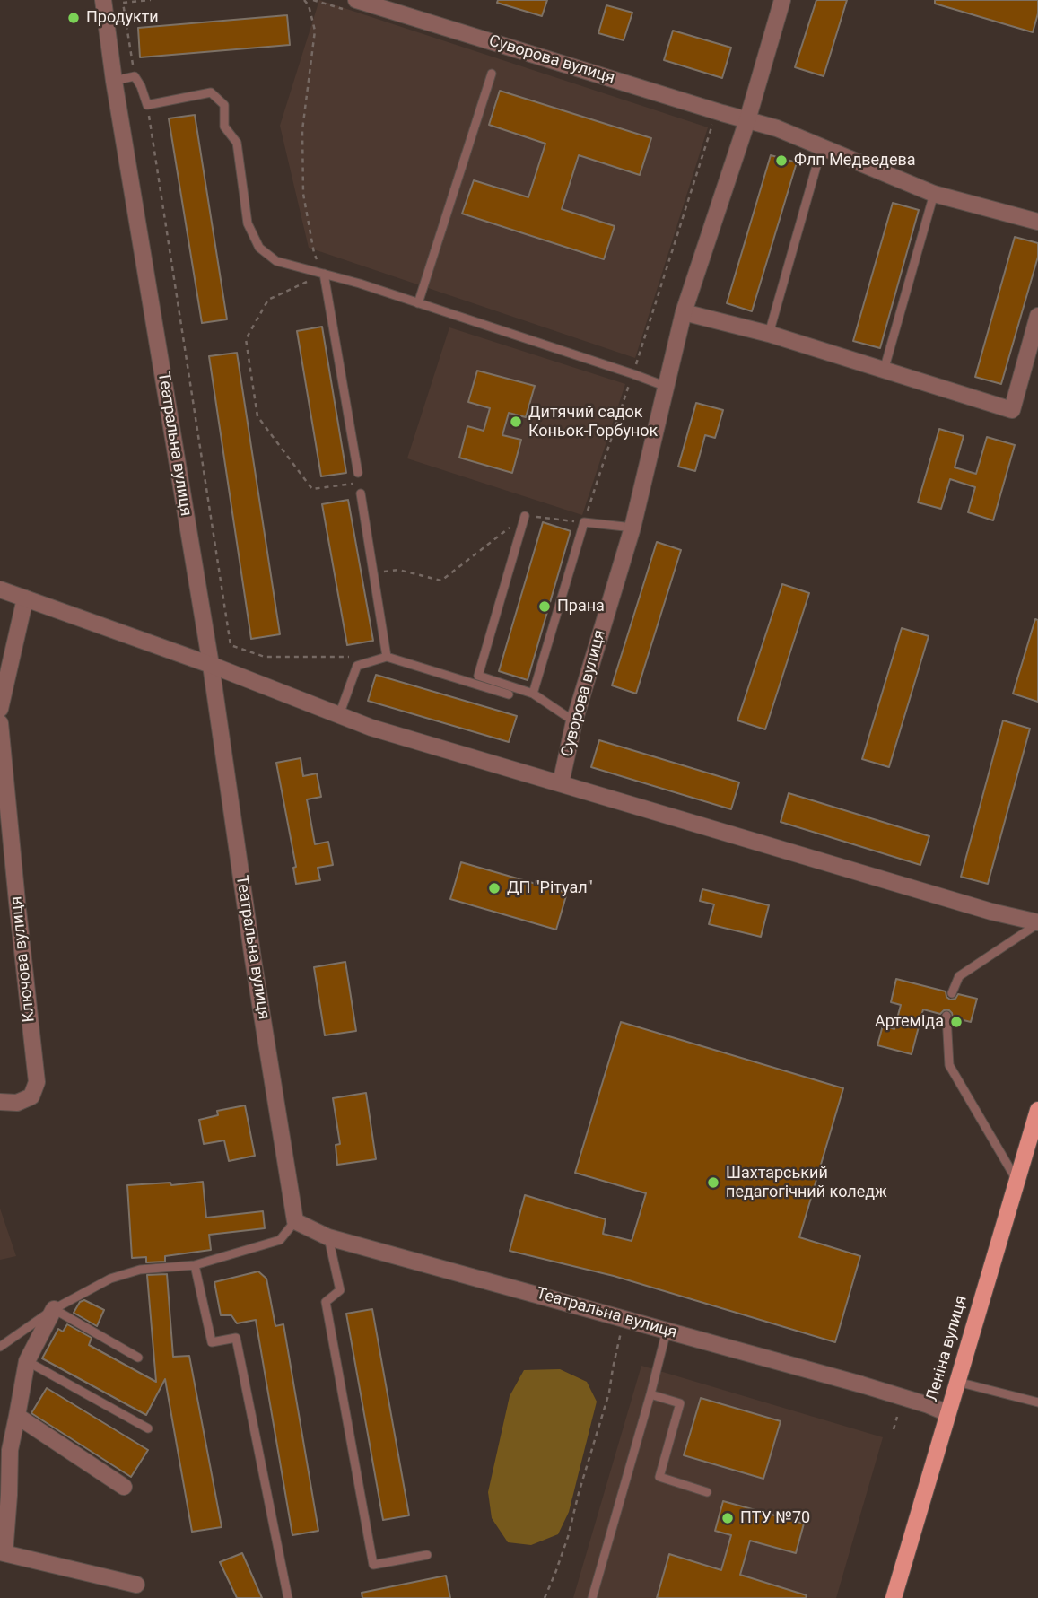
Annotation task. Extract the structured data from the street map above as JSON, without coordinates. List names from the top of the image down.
{
  "streets": {
    "main road": ["Леніна вулиця"],
    "street": ["Суворова вулиця", "Театральна вулиця", "Ключова вулиця"]
  },
  "crossings": [
    ["Театральна вулиця", "Леніна вулиця"]
  ],
  "places": [
    "Продукти",
    "Флп Медведева",
    "Дитячий садок Коньок-Горбунок",
    "Прана",
    "ДП \"Рітуал\"",
    "Артеміда",
    "Шахтарський педагогічний коледж",
    "ПТУ №70"
  ]
}
